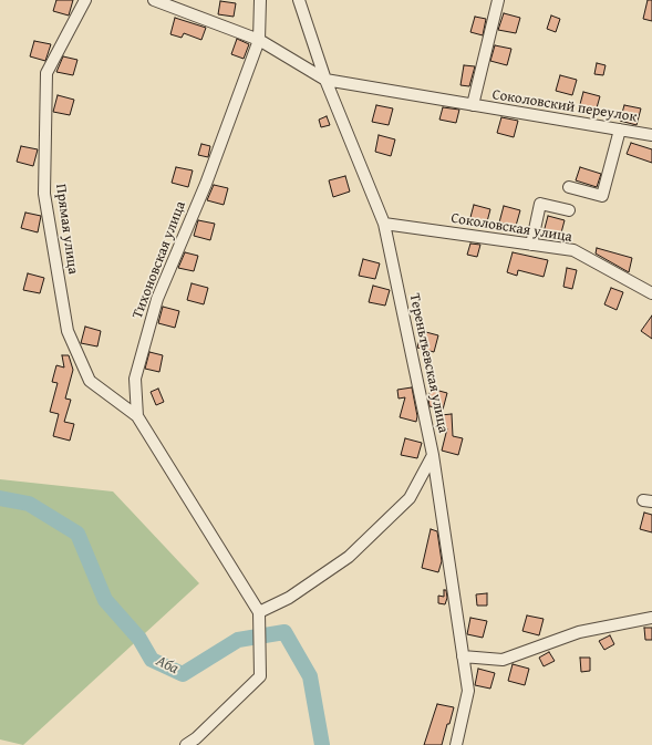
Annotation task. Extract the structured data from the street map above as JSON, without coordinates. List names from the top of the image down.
{
  "streets": {
    "street": [
      "Соколовский переулок",
      "Соколовская улица",
      "Прямая улица",
      "Тихоновская улица",
      "Тереньтьевская улица"
    ]
  },
  "crossings": [
    ["Соколовский переулок", "Тереньтьевская улица"],
    ["Соколовская улица", "Тереньтьевская улица"],
    ["Прямая улица", "Тихоновская улица"]
  ],
  "water": ["Аба"]
}
